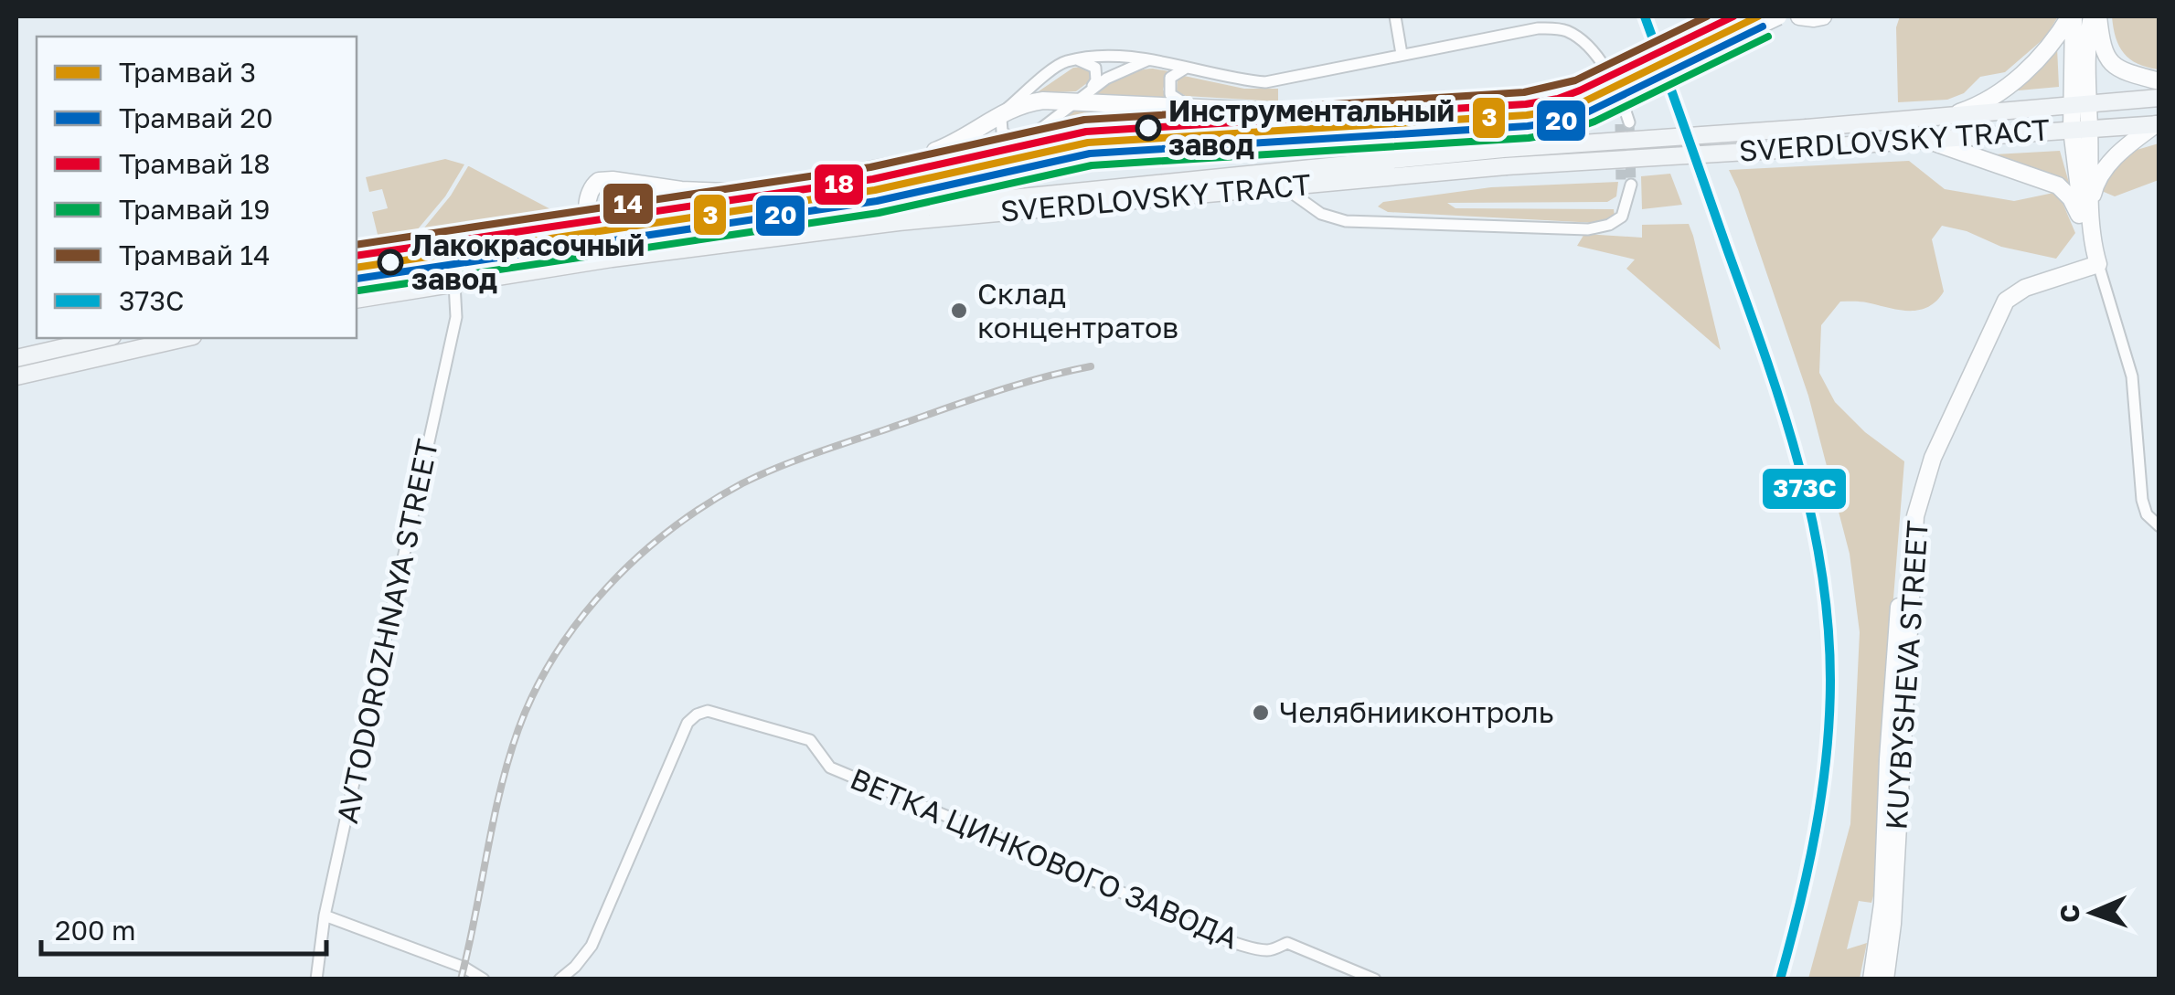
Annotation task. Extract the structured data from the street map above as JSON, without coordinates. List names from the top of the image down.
{
  "streets": {
    "main road": ["SVERDLOVSKY TRACT", "KUYBYSHEVA STREET"],
    "street": ["AVTODOROZHNAYA STREET", "ВЕТКА ЦИНКОВОГО ЗАВОДА"]
  },
  "crossings": [
    ["SVERDLOVSKY TRACT", "AVTODOROZHNAYA STREET"]
  ],
  "places": [
    "Инструментальный завод",
    "Лакокрасочный завод",
    "Склад концентратов",
    "Челябнииконтроль"
  ],
  "lines": [
    "tram line 3",
    "tram line 18",
    "tram line 14",
    "transit line 373C",
    "tram line 20",
    "tram line 19"
  ],
  "legend": [
    "Трамвай 3",
    "Трамвай 20",
    "Трамвай 18",
    "Трамвай 19",
    "Трамвай 14",
    "373C"
  ],
  "scale_bar": "200 m",
  "north": "left"
}
